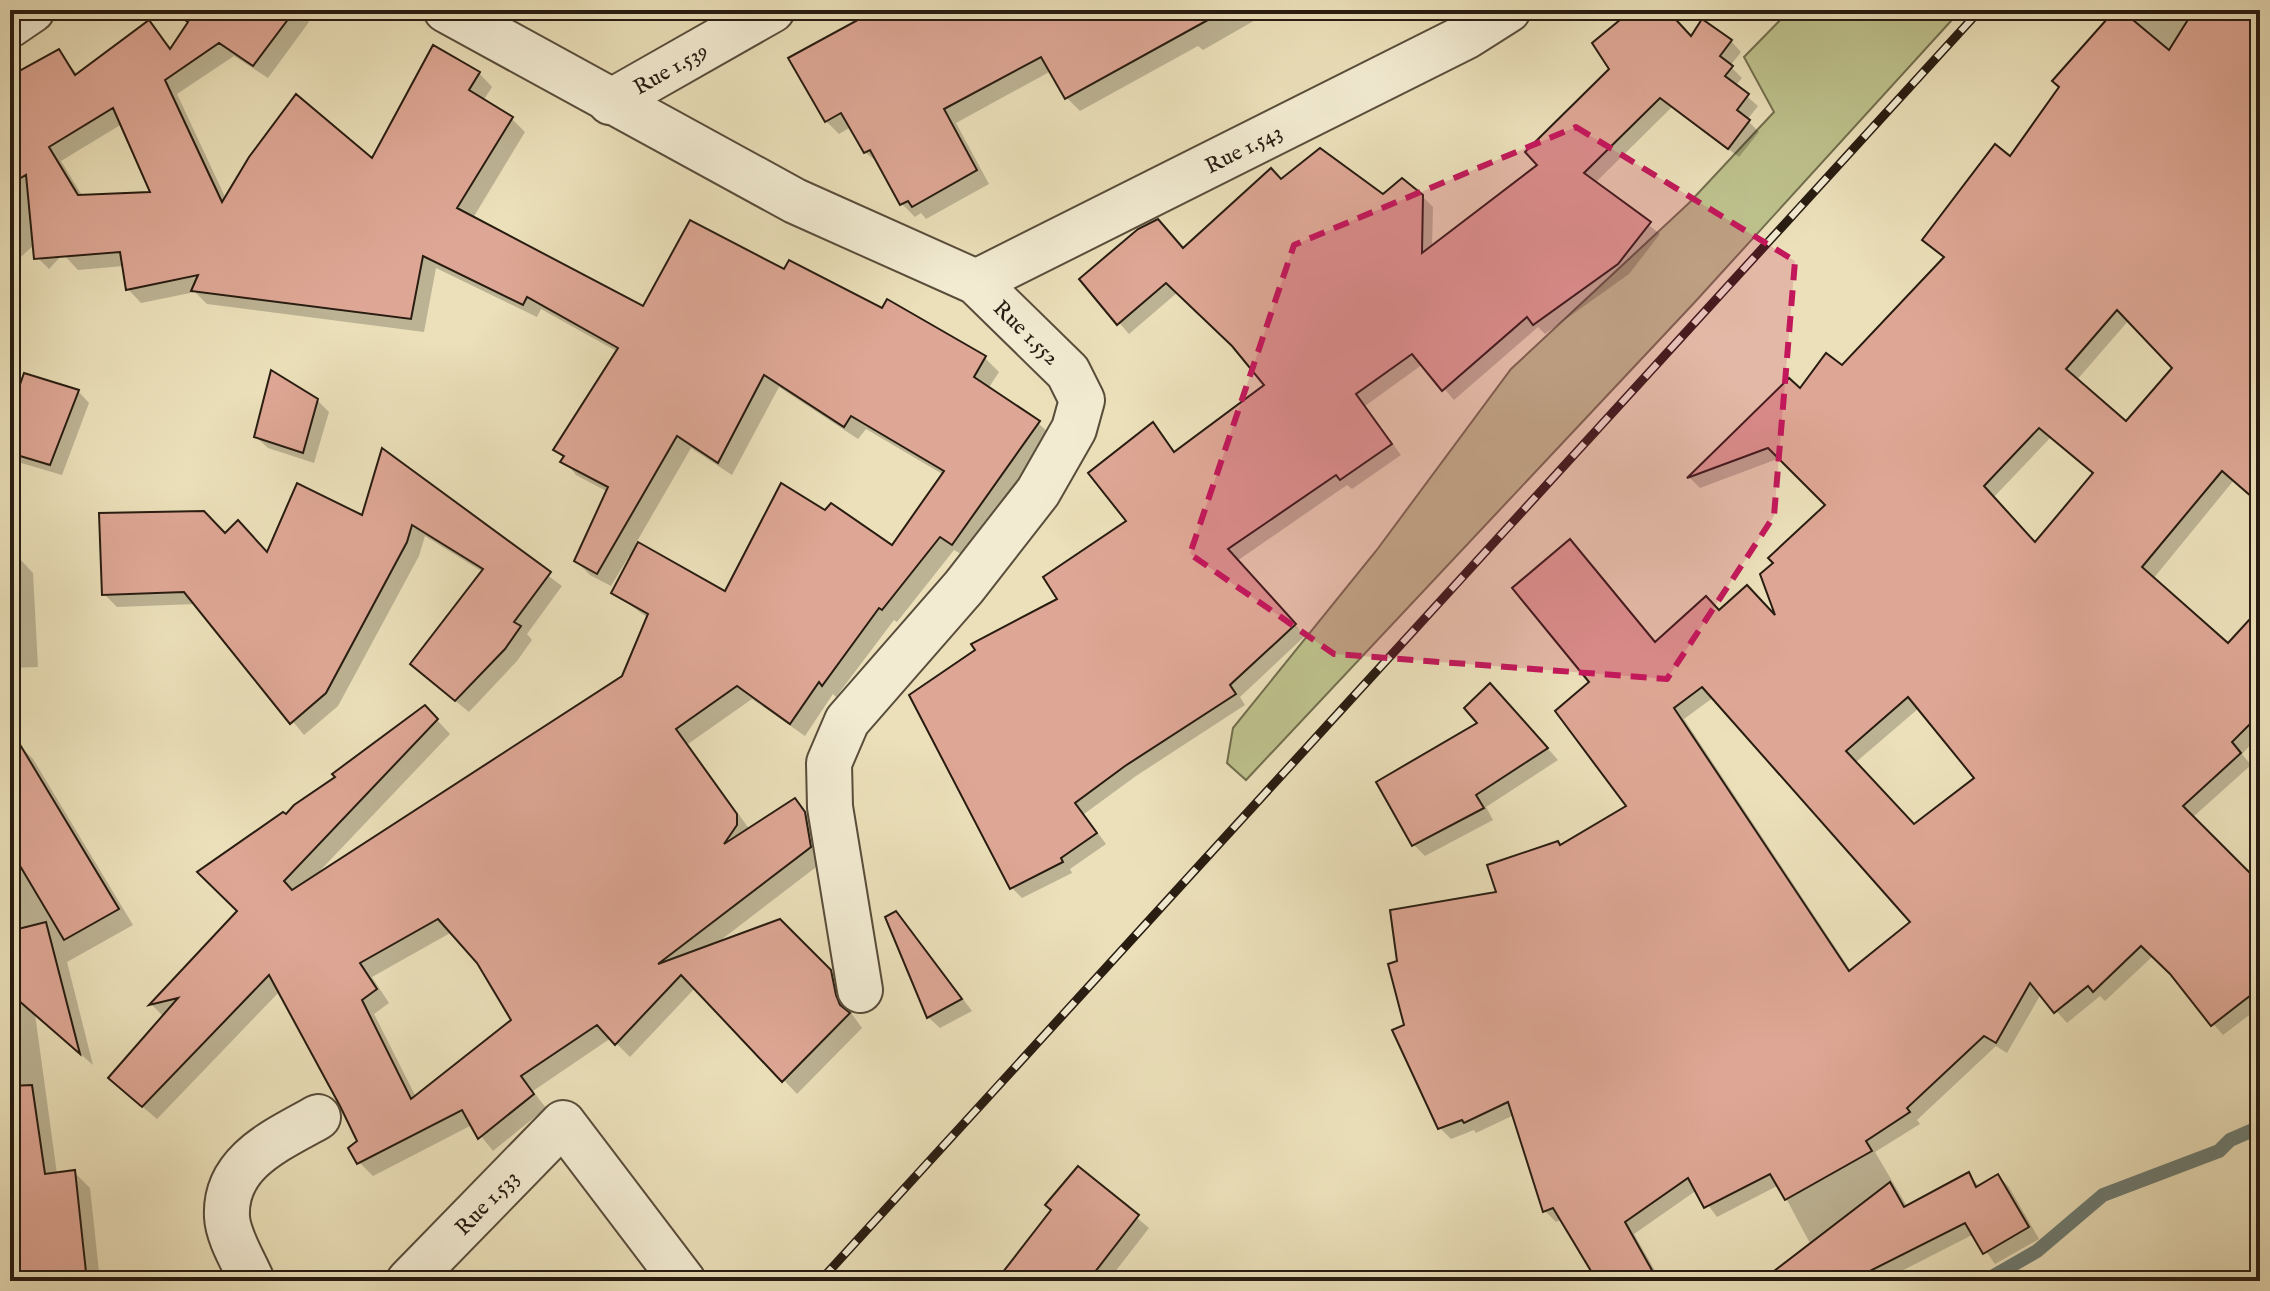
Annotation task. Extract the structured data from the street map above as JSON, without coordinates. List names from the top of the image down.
{
  "streets": {
    "street": [
      "Rue 1.539",
      "Rue 1.543",
      "Rue 1.552",
      "Rue 1.533"
    ]
  },
  "crossings": [
    ["Rue 1.539", "Rue 1.552"],
    ["Rue 1.543", "Rue 1.552"]
  ]
}
